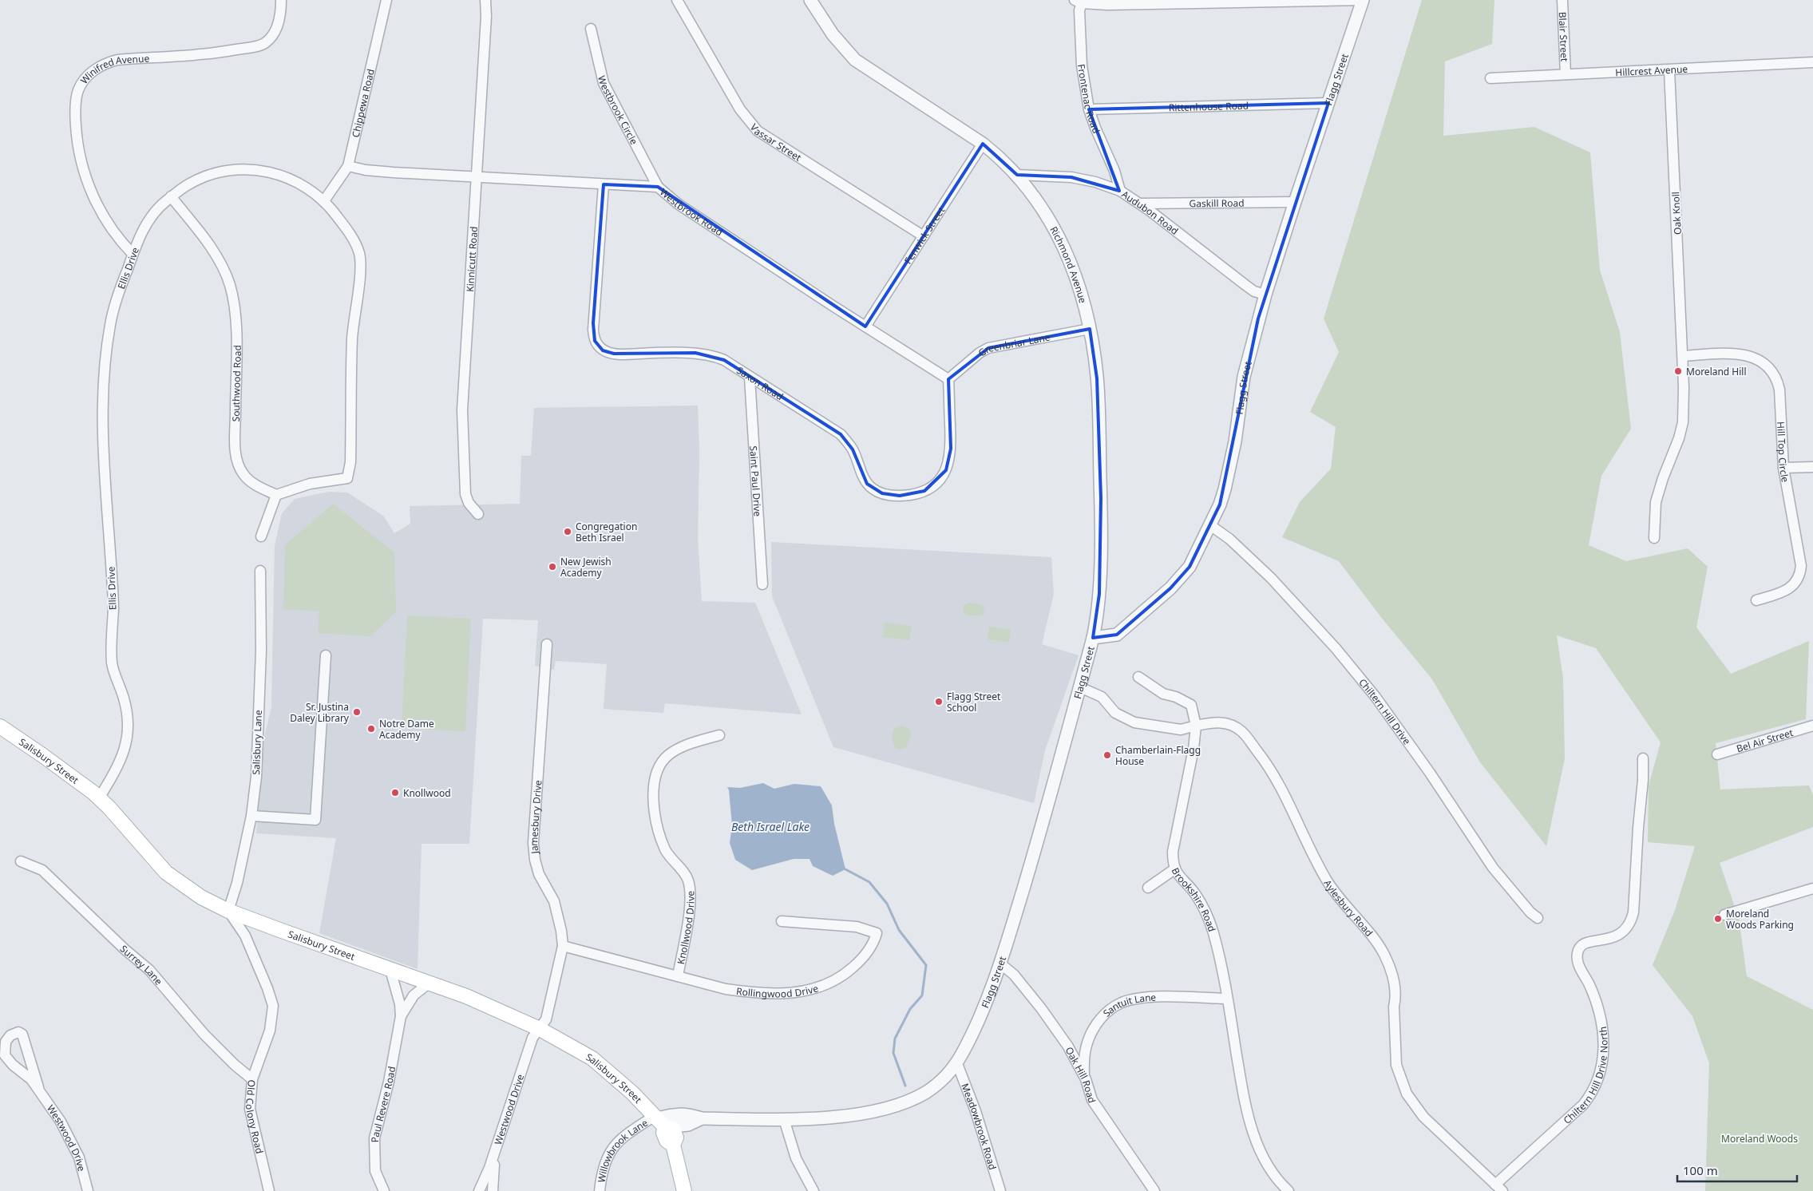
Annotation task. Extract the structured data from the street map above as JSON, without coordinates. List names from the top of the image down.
{
  "streets": {
    "main road": ["Salisbury Street"],
    "street": [
      "Blair Street",
      "Hillcrest Avenue",
      "Winifred Avenue",
      "Flagg Street",
      "Frontenac Road",
      "Chippewa Road",
      "Rittenhouse Road",
      "Westbrook Circle",
      "Vassar Street",
      "Gaskill Road",
      "Westbrook Road",
      "Audubon Road",
      "Oak Knoll",
      "Fenwick Street",
      "Kinnicutt Road",
      "Richmond Avenue",
      "Ellis Drive",
      "Greenbriar Lane",
      "Southwood Road",
      "Saxon Road",
      "Hill Top Circle",
      "Saint Paul Drive",
      "Chiltern Hill Drive",
      "Bel Air Street",
      "Salisbury Lane",
      "Jamesbury Drive",
      "Brookshire Road",
      "Aylesbury Road",
      "Knollwood Drive",
      "Surrey Lane",
      "Rollingwood Drive",
      "Santuit Lane",
      "Chiltern Hill Drive North",
      "Oak Hill Road",
      "Paul Revere Road",
      "Westwood Drive",
      "Old Colony Road",
      "Meadowbrook Road",
      "Willowbrook Lane"
    ]
  },
  "crossings": [
    ["Blair Street", "Hillcrest Avenue"],
    ["Hillcrest Avenue", "Oak Knoll"],
    ["Winifred Avenue", "Ellis Drive"],
    ["Flagg Street", "Rittenhouse Road"],
    ["Flagg Street", "Gaskill Road"],
    ["Flagg Street", "Audubon Road"],
    ["Flagg Street", "Richmond Avenue"],
    ["Flagg Street", "Chiltern Hill Drive"],
    ["Flagg Street", "Salisbury Street"],
    ["Flagg Street", "Oak Hill Road"],
    ["Flagg Street", "Meadowbrook Road"],
    ["Flagg Street", "Willowbrook Lane"],
    ["Frontenac Road", "Rittenhouse Road"],
    ["Frontenac Road", "Audubon Road"],
    ["Chippewa Road", "Westbrook Road"],
    ["Chippewa Road", "Ellis Drive"],
    ["Westbrook Circle", "Westbrook Road"],
    ["Vassar Street", "Fenwick Street"],
    ["Gaskill Road", "Audubon Road"],
    ["Westbrook Road", "Fenwick Street"],
    ["Westbrook Road", "Kinnicutt Road"],
    ["Westbrook Road", "Greenbriar Lane"],
    ["Westbrook Road", "Saxon Road"],
    ["Audubon Road", "Richmond Avenue"],
    ["Oak Knoll", "Hill Top Circle"],
    ["Fenwick Street", "Richmond Avenue"],
    ["Richmond Avenue", "Greenbriar Lane"],
    ["Ellis Drive", "Southwood Road"],
    ["Ellis Drive", "Salisbury Street"],
    ["Greenbriar Lane", "Saxon Road"],
    ["Saxon Road", "Saint Paul Drive"],
    ["Salisbury Lane", "Salisbury Street"],
    ["Salisbury Lane", "Old Colony Road"],
    ["Salisbury Street", "Jamesbury Drive"],
    ["Salisbury Street", "Paul Revere Road"],
    ["Salisbury Street", "Westwood Drive"],
    ["Salisbury Street", "Old Colony Road"],
    ["Salisbury Street", "Willowbrook Lane"],
    ["Jamesbury Drive", "Rollingwood Drive"],
    ["Jamesbury Drive", "Westwood Drive"],
    ["Brookshire Road", "Aylesbury Road"],
    ["Brookshire Road", "Santuit Lane"],
    ["Aylesbury Road", "Chiltern Hill Drive North"],
    ["Knollwood Drive", "Rollingwood Drive"],
    ["Surrey Lane", "Old Colony Road"],
    ["Santuit Lane", "Oak Hill Road"]
  ],
  "water": ["Beth Israel Lake"],
  "parks": ["Moreland Woods"],
  "places": [
    "Moreland Hill",
    "Congregation Beth Israel",
    "New Jewish Academy",
    "Flagg Street School",
    "Sr. Justina Daley Library",
    "Notre Dame Academy",
    "Chamberlain-Flagg House",
    "Knollwood",
    "Moreland Woods Parking"
  ],
  "scale_bar": "100 m"
}
